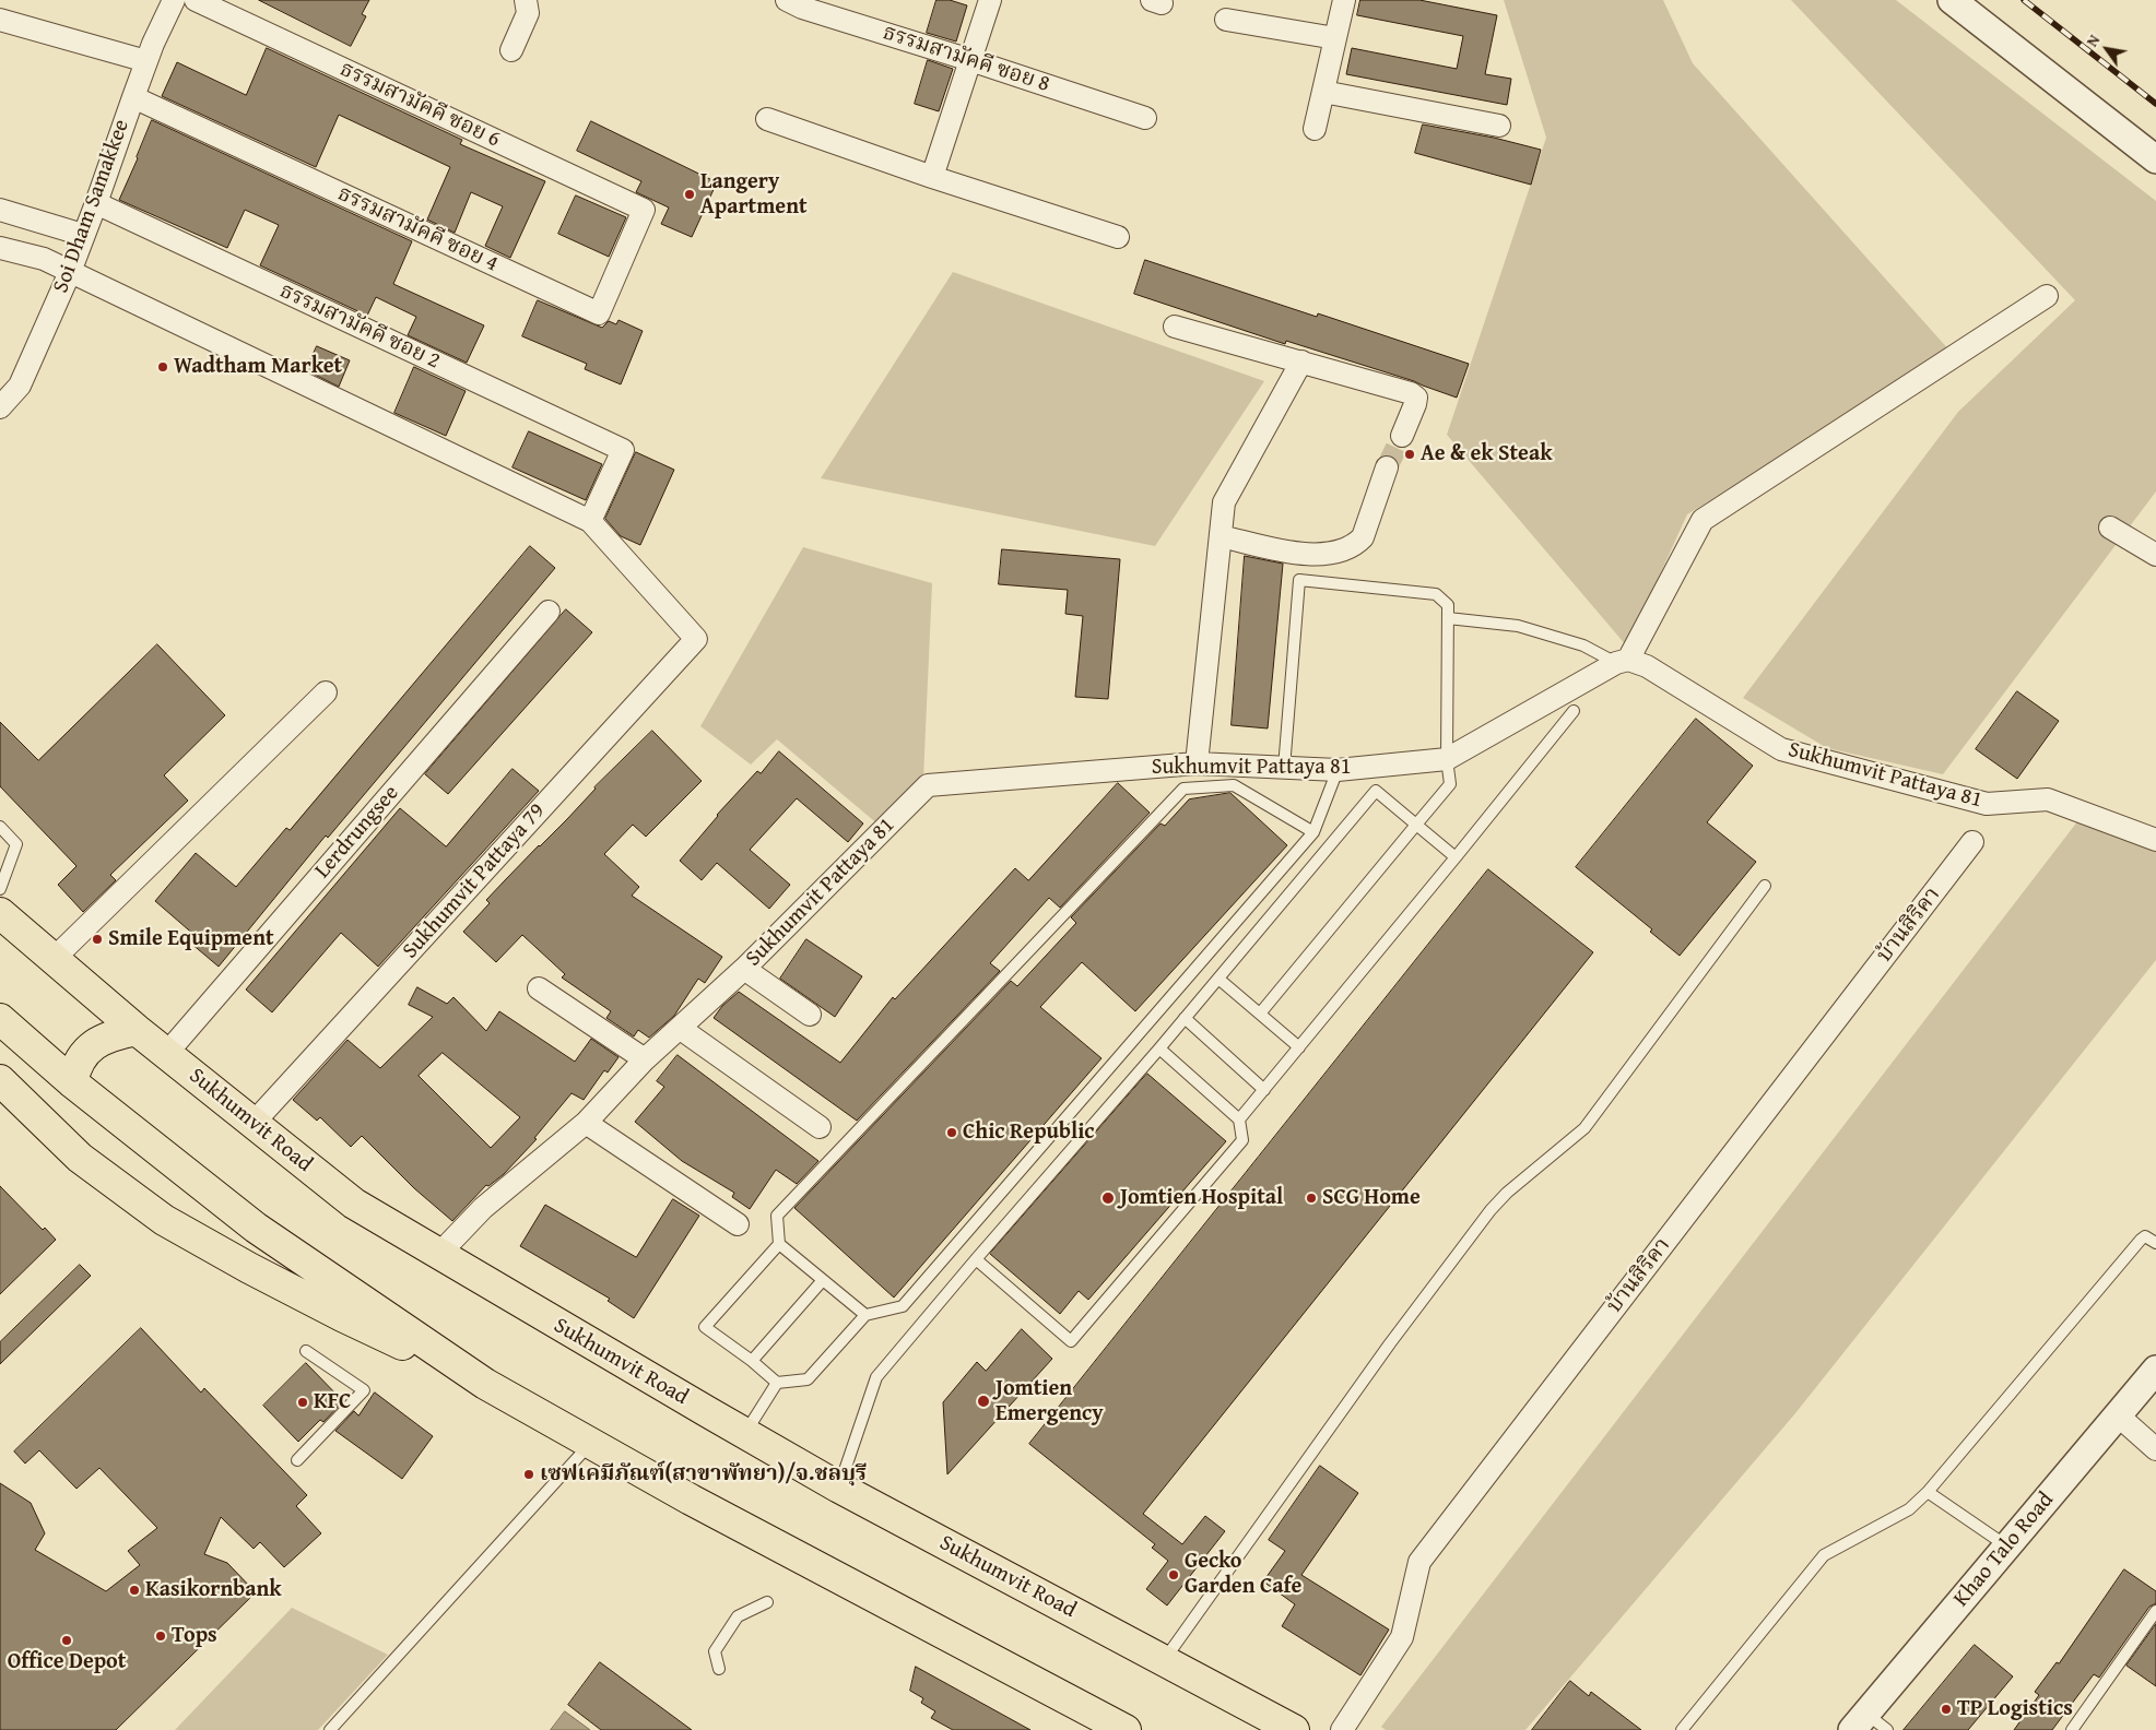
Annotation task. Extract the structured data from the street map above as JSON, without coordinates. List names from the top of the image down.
{
  "streets": {
    "highway": ["Sukhumvit Road"],
    "street": [
      "ธรรมสามัคคี ซอย 8",
      "ธรรมสามัคคี ซอย 6",
      "Soi Dham Samakkee",
      "ธรรมสามัคคี ซอย 4",
      "ธรรมสามัคคี ซอย 2",
      "Sukhumvit Pattaya 81",
      "Lerdrungsee",
      "Sukhumvit Pattaya 79",
      "บ้านสิริคา",
      "Khao Talo Road"
    ]
  },
  "crossings": [
    ["ธรรมสามัคคี ซอย 6", "ธรรมสามัคคี ซอย 4"],
    ["Soi Dham Samakkee", "ธรรมสามัคคี ซอย 4"],
    ["Soi Dham Samakkee", "ธรรมสามัคคี ซอย 2"],
    ["ธรรมสามัคคี ซอย 2", "Sukhumvit Pattaya 79"],
    ["Sukhumvit Pattaya 81", "Sukhumvit Road"],
    ["Lerdrungsee", "Sukhumvit Road"],
    ["Sukhumvit Pattaya 79", "Sukhumvit Road"]
  ],
  "places": [
    "Langery Apartment",
    "Wadtham Market",
    "Ae & ek Steak",
    "Smile Equipment",
    "Chic Republic",
    "Jomtien Hospital",
    "SCG Home",
    "Jomtien Emergency",
    "KFC",
    "เซฟเคมีภัณฑ์(สาขาพัทยา)/จ.ชลบุรี",
    "Gecko Garden Cafe",
    "Kasikornbank",
    "Tops",
    "Office Depot",
    "TP Logistics"
  ],
  "north": "top left"
}
